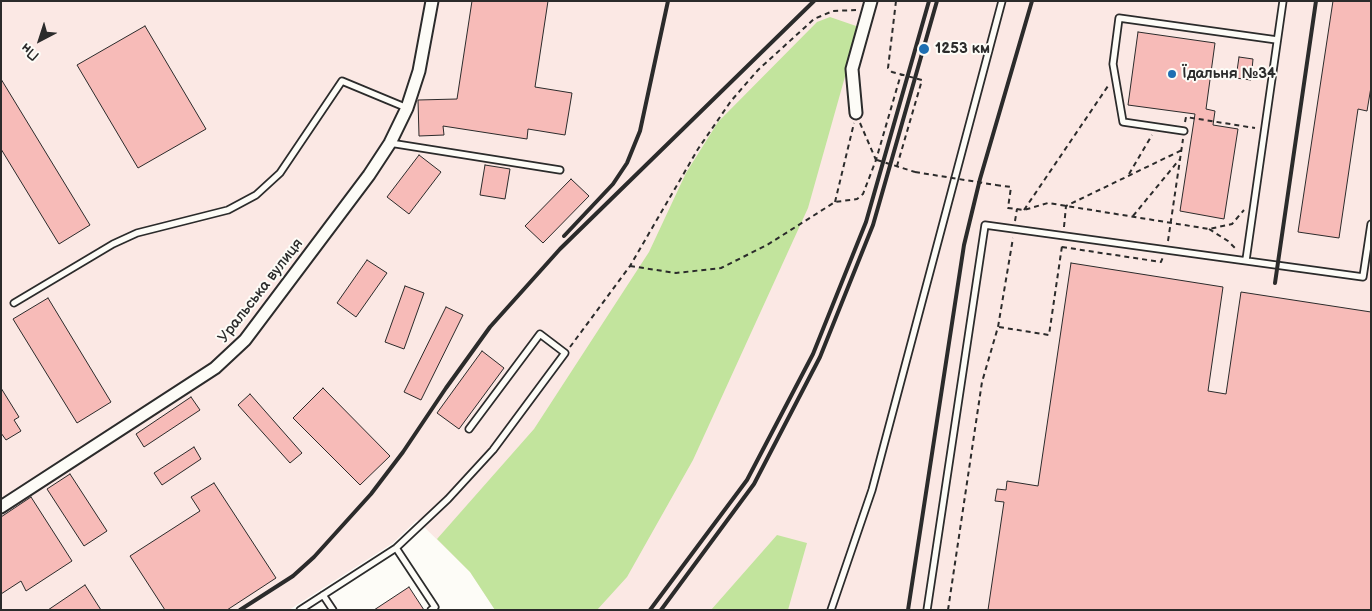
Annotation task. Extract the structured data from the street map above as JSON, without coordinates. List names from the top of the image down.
{
  "streets": {
    "street": ["Уральська вулиця"]
  },
  "places": ["1253 км", "Їдальня №34"],
  "north": "bottom left"
}
